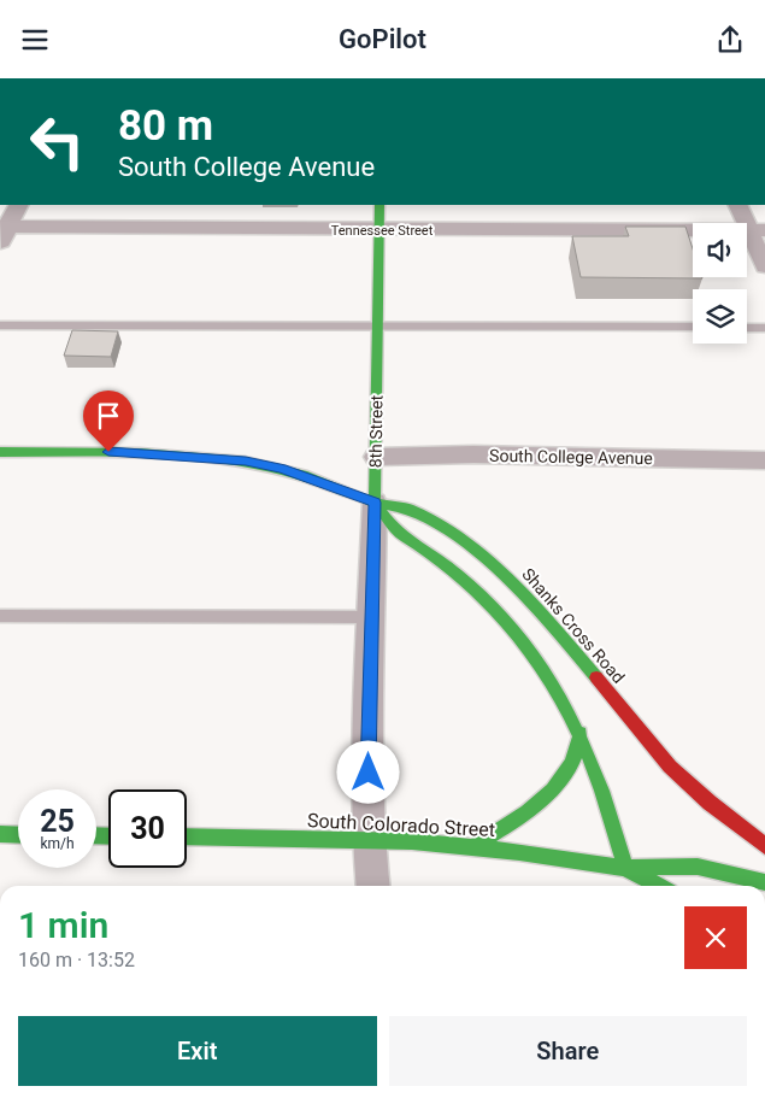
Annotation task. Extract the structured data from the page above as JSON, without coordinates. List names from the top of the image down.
{
  "streets": {
    "main road": ["8th Street", "Shanks Cross Road", "South Colorado Street"],
    "street": ["Tennessee Street", "South College Avenue"]
  },
  "crossings": [
    ["Tennessee Street", "8th Street"],
    ["8th Street", "South College Avenue"],
    ["8th Street", "Shanks Cross Road"],
    ["8th Street", "South Colorado Street"]
  ],
  "page": {
    "header": "GoPilot",
    "turn": ["80 m", "South College Avenue"],
    "speed": "25 km/h",
    "limit": "30",
    "heading": ["1 min", "160 m · 13:52"],
    "buttons": ["Exit", "Share"]
  }
}
